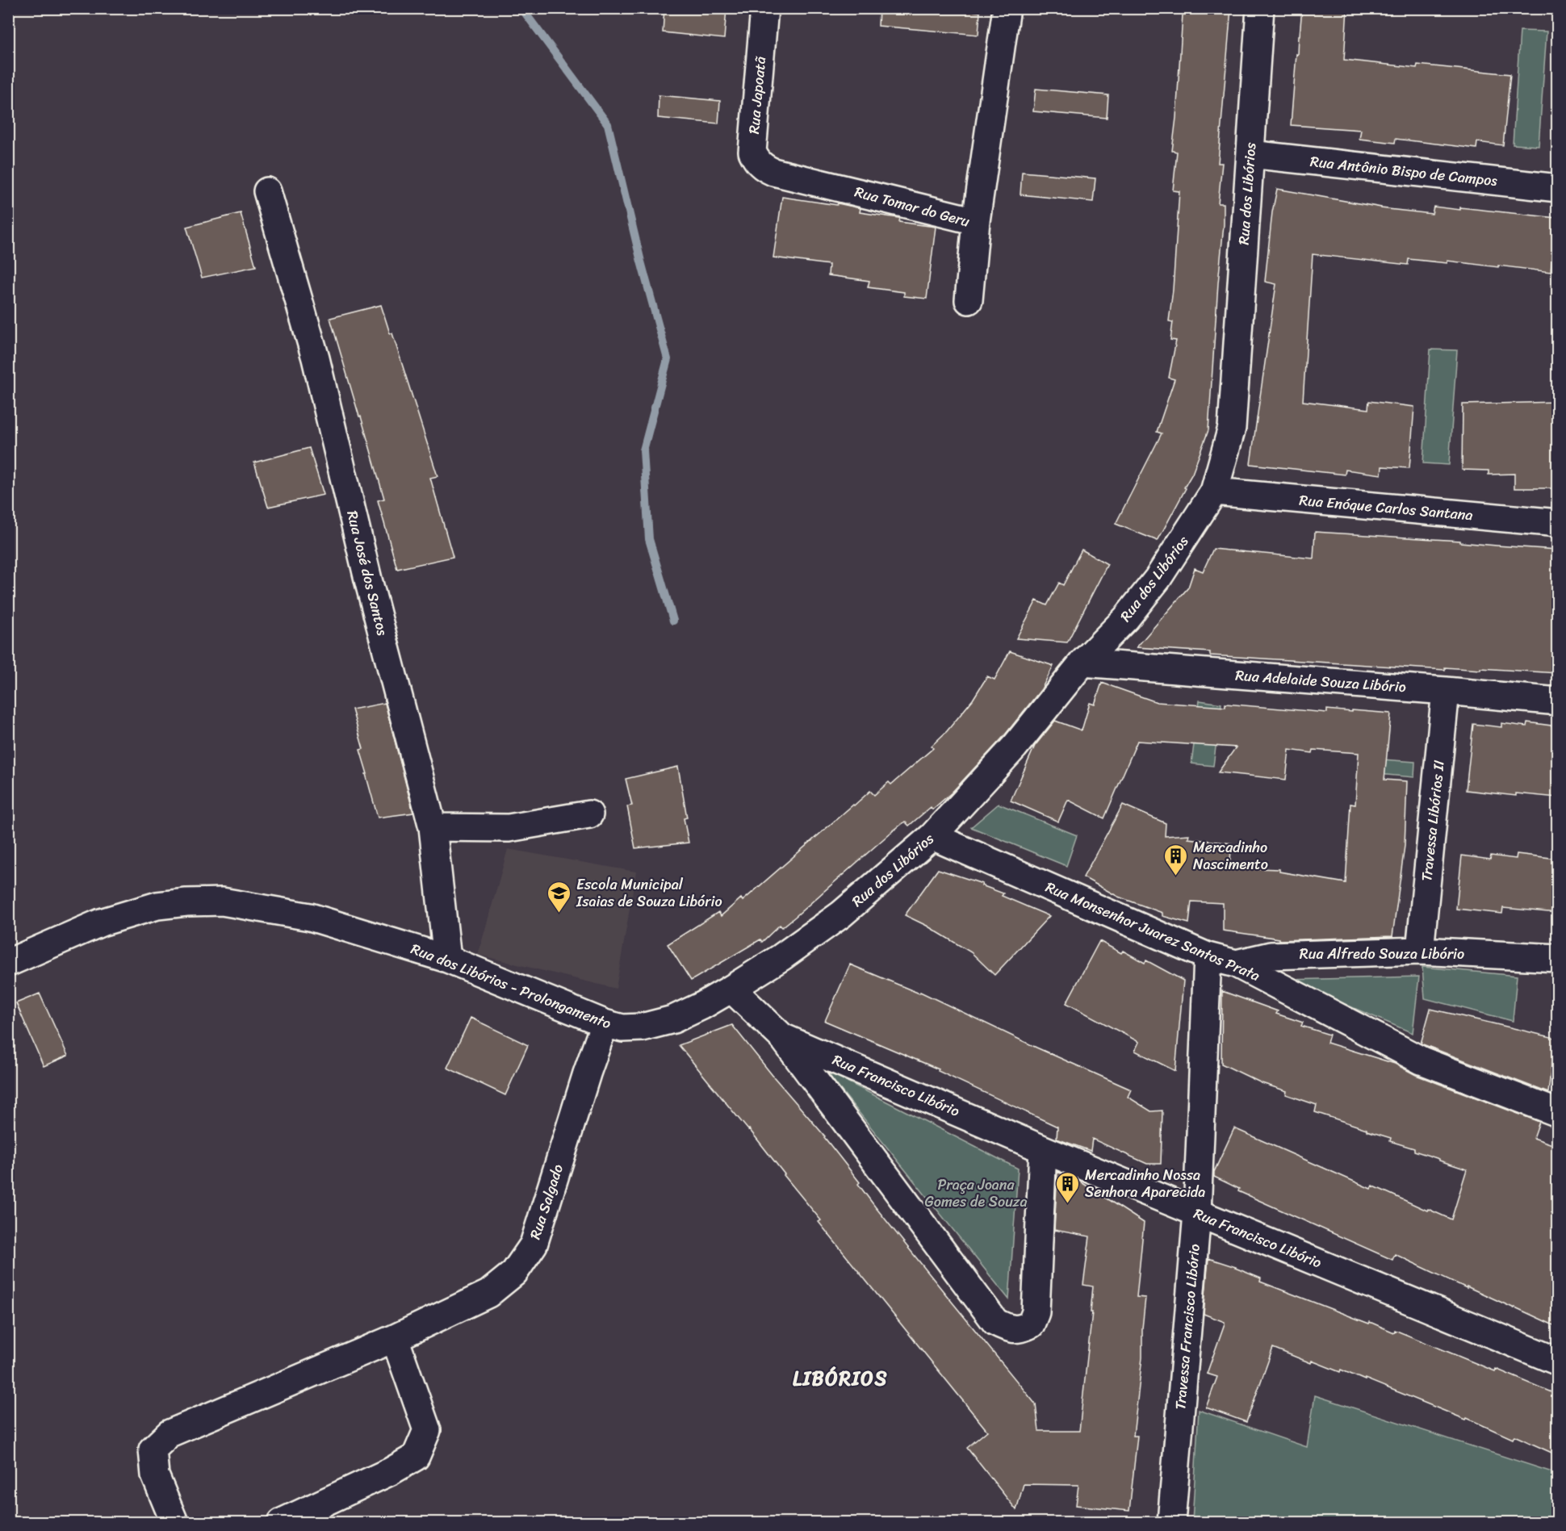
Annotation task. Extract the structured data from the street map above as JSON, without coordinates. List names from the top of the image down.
{
  "streets": {
    "street": [
      "Rua Japoatã",
      "Rua Antônio Bispo de Campos",
      "Rua dos Libórios",
      "Rua Tomar do Geru",
      "Rua Enóque Carlos Santana",
      "Rua José dos Santos",
      "Rua Adelaide Souza Libório",
      "Travessa Libórios II",
      "Rua Monsenhor Juarez Santos Prata",
      "Rua Alfredo Souza Libório",
      "Rua dos Libórios - Prolongamento",
      "Rua Francisco Libório",
      "Rua Salgado",
      "Travessa Francisco Libório"
    ]
  },
  "crossings": [
    ["Rua Japoatã", "Rua Tomar do Geru"],
    ["Rua Antônio Bispo de Campos", "Rua dos Libórios"],
    ["Rua dos Libórios", "Rua Enóque Carlos Santana"],
    ["Rua dos Libórios", "Rua Adelaide Souza Libório"],
    ["Rua dos Libórios", "Rua Monsenhor Juarez Santos Prata"],
    ["Rua dos Libórios", "Rua dos Libórios - Prolongamento"],
    ["Rua dos Libórios", "Rua Francisco Libório"],
    ["Rua José dos Santos", "Rua dos Libórios - Prolongamento"],
    ["Rua Adelaide Souza Libório", "Travessa Libórios II"],
    ["Travessa Libórios II", "Rua Alfredo Souza Libório"],
    ["Rua Monsenhor Juarez Santos Prata", "Rua Alfredo Souza Libório"],
    ["Rua Monsenhor Juarez Santos Prata", "Travessa Francisco Libório"],
    ["Rua dos Libórios - Prolongamento", "Rua Francisco Libório"],
    ["Rua dos Libórios - Prolongamento", "Rua Salgado"],
    ["Rua Francisco Libório", "Travessa Francisco Libório"]
  ],
  "districts": ["LIBÓRIOS"],
  "parks": ["Praça Joana Gomes de Souza"],
  "places": {
    "building": ["Mercadinho Nascimento", "Mercadinho Nossa Senhora Aparecida"],
    "school or university": ["Escola Municipal Isaias de Souza Libório"]
  }
}
